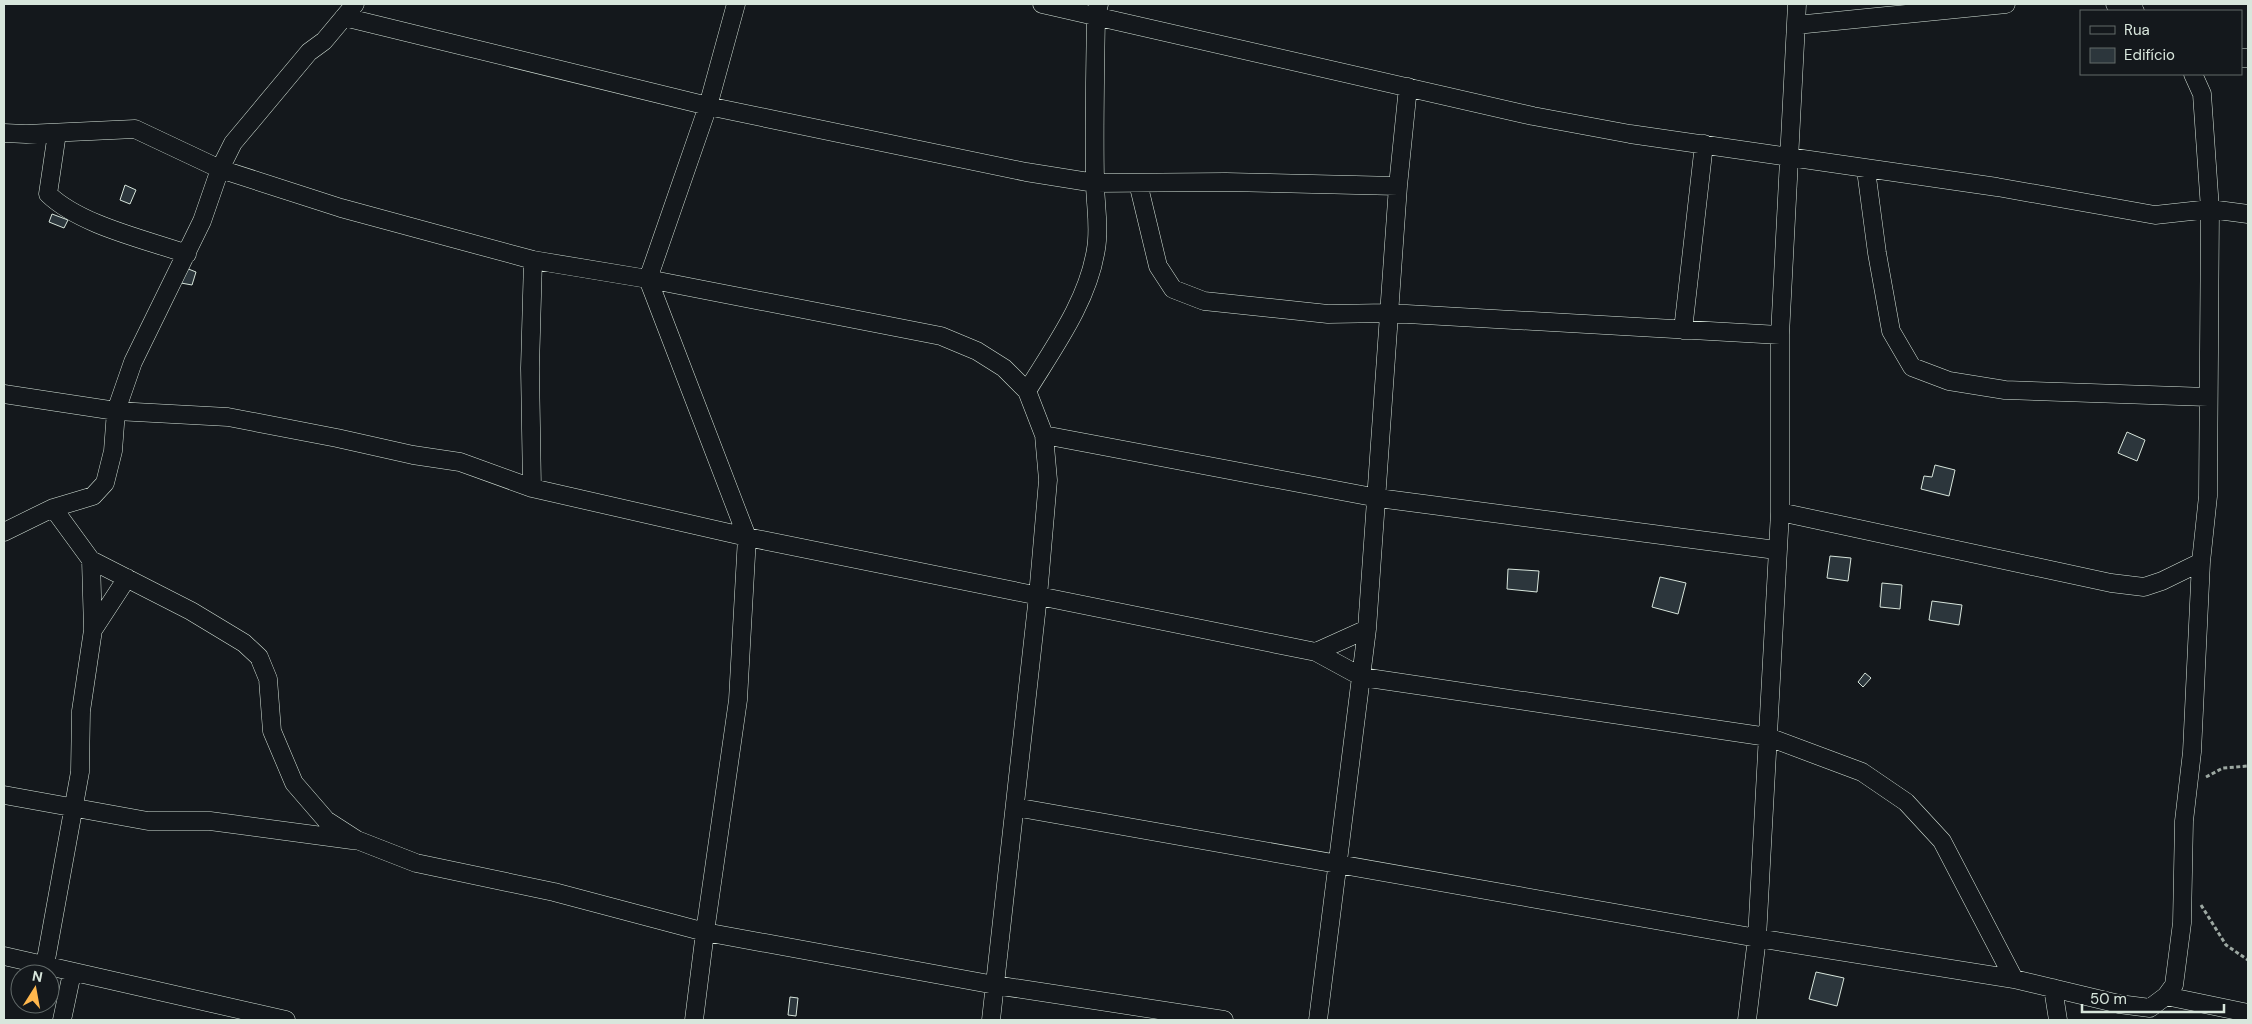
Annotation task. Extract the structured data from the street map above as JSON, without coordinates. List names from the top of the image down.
{
  "legend": ["Rua", "Edifício"],
  "scale_bar": "50 m",
  "north": "top"
}
